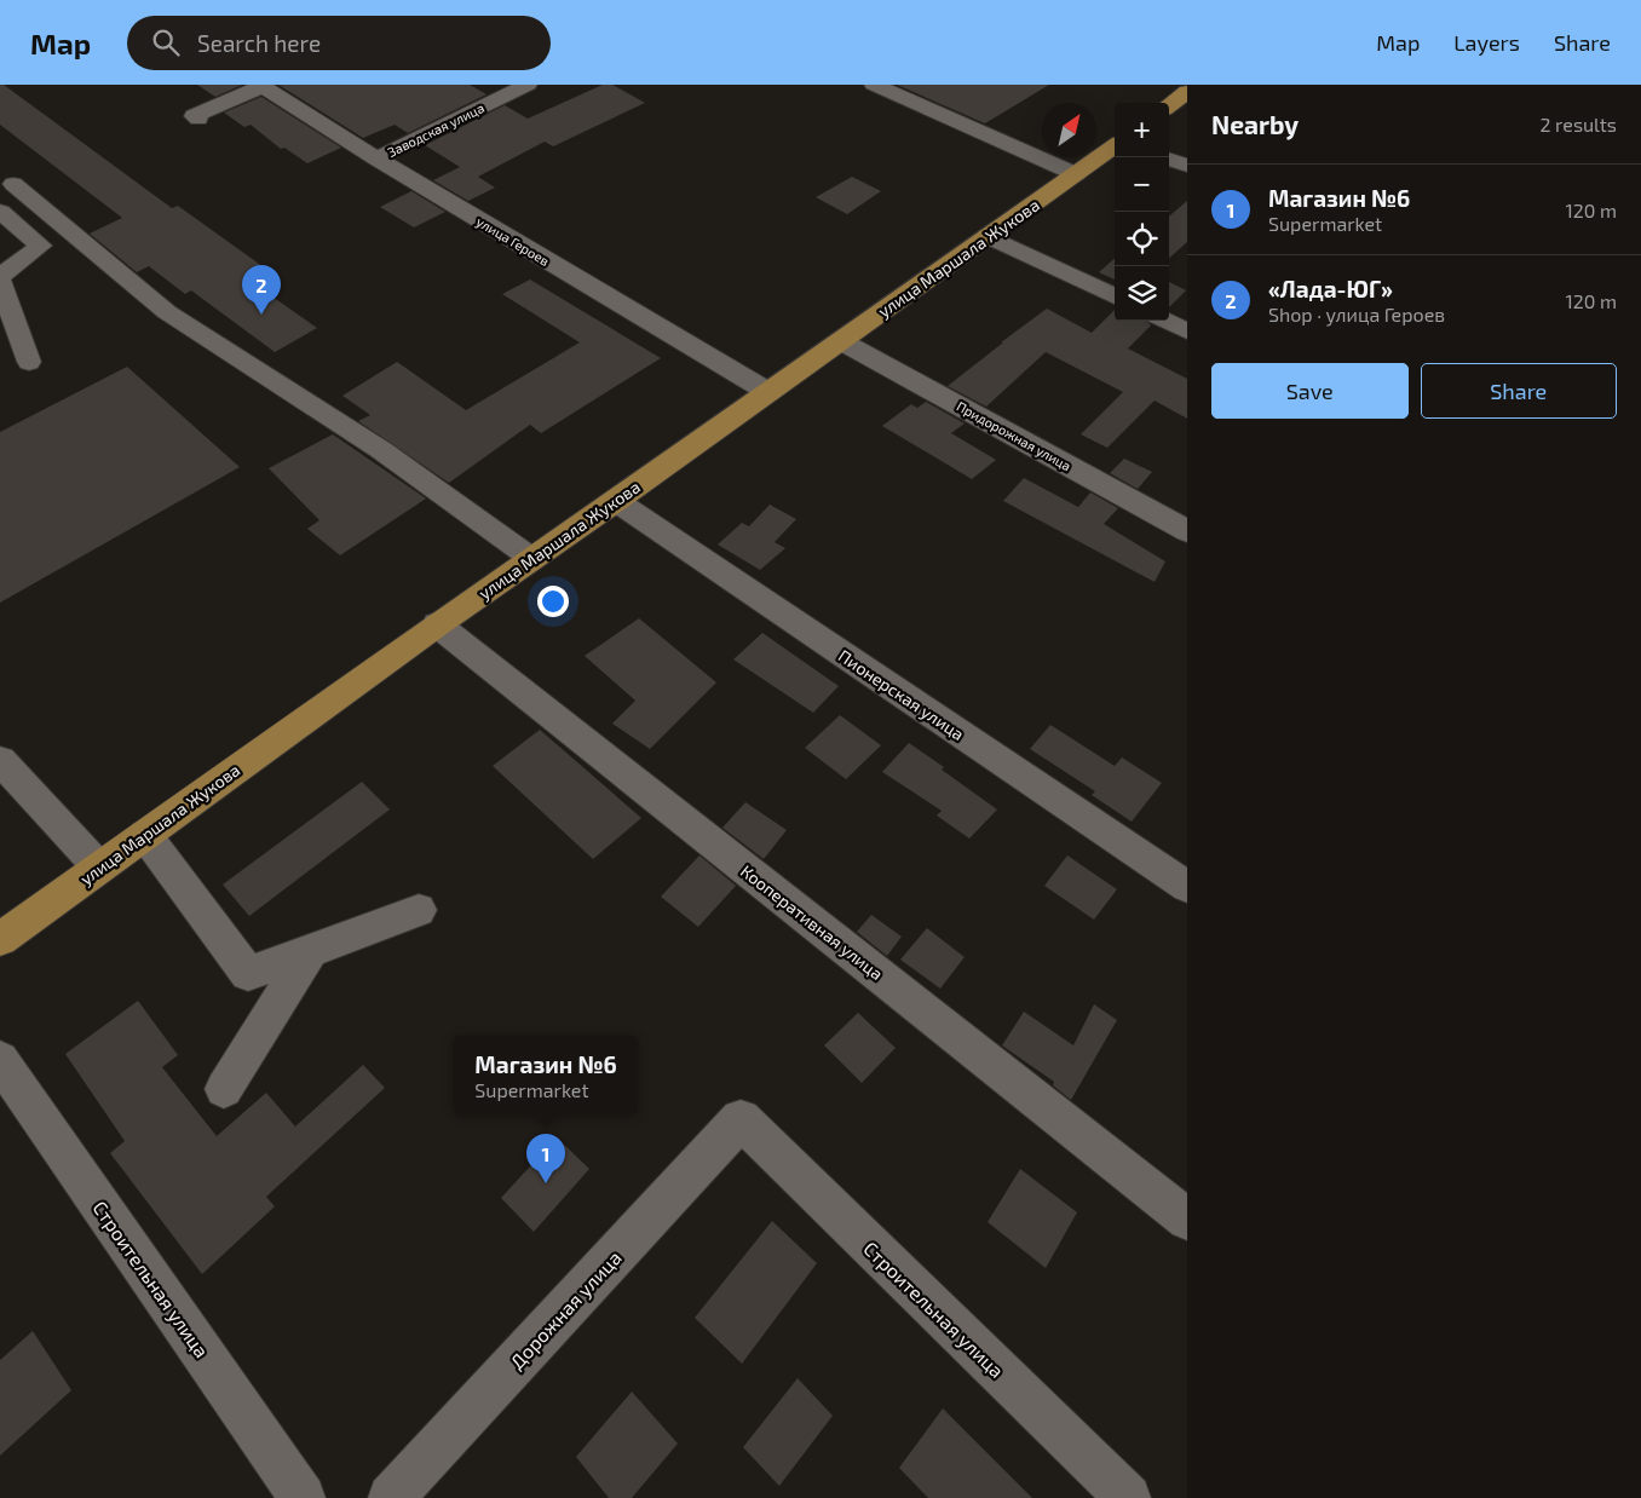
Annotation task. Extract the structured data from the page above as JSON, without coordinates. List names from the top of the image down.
{
  "streets": {
    "main road": ["улица Маршала Жукова"],
    "street": [
      "Заводская улица",
      "улица Героев",
      "Придорожная улица",
      "Пионерская улица",
      "Кооперативная улица",
      "Строительная улица",
      "Дорожная улица"
    ]
  },
  "crossings": [
    ["Заводская улица", "улица Героев"],
    ["улица Героев", "улица Маршала Жукова"],
    ["улица Маршала Жукова", "Придорожная улица"],
    ["улица Маршала Жукова", "Пионерская улица"],
    ["улица Маршала Жукова", "Кооперативная улица"],
    ["Строительная улица", "Дорожная улица"]
  ],
  "north": "top right",
  "page": {
    "header": "Map",
    "search": "Search here",
    "nav": ["Map", "Layers", "Share"],
    "heading": ["Nearby", "2 results"],
    "map_buttons": ["+", "−"],
    "list": [
      {
        "mark": "1",
        "name": "Магазин №6",
        "note": "Supermarket",
        "value": "120 m"
      },
      {
        "mark": "2",
        "name": "«Лада-ЮГ»",
        "note": "Shop · улица Героев",
        "value": "120 m"
      }
    ],
    "pins": ["2", "1"],
    "buttons": ["Save", "Share"],
    "popup": ["Магазин №6", "Supermarket"]
  }
}
